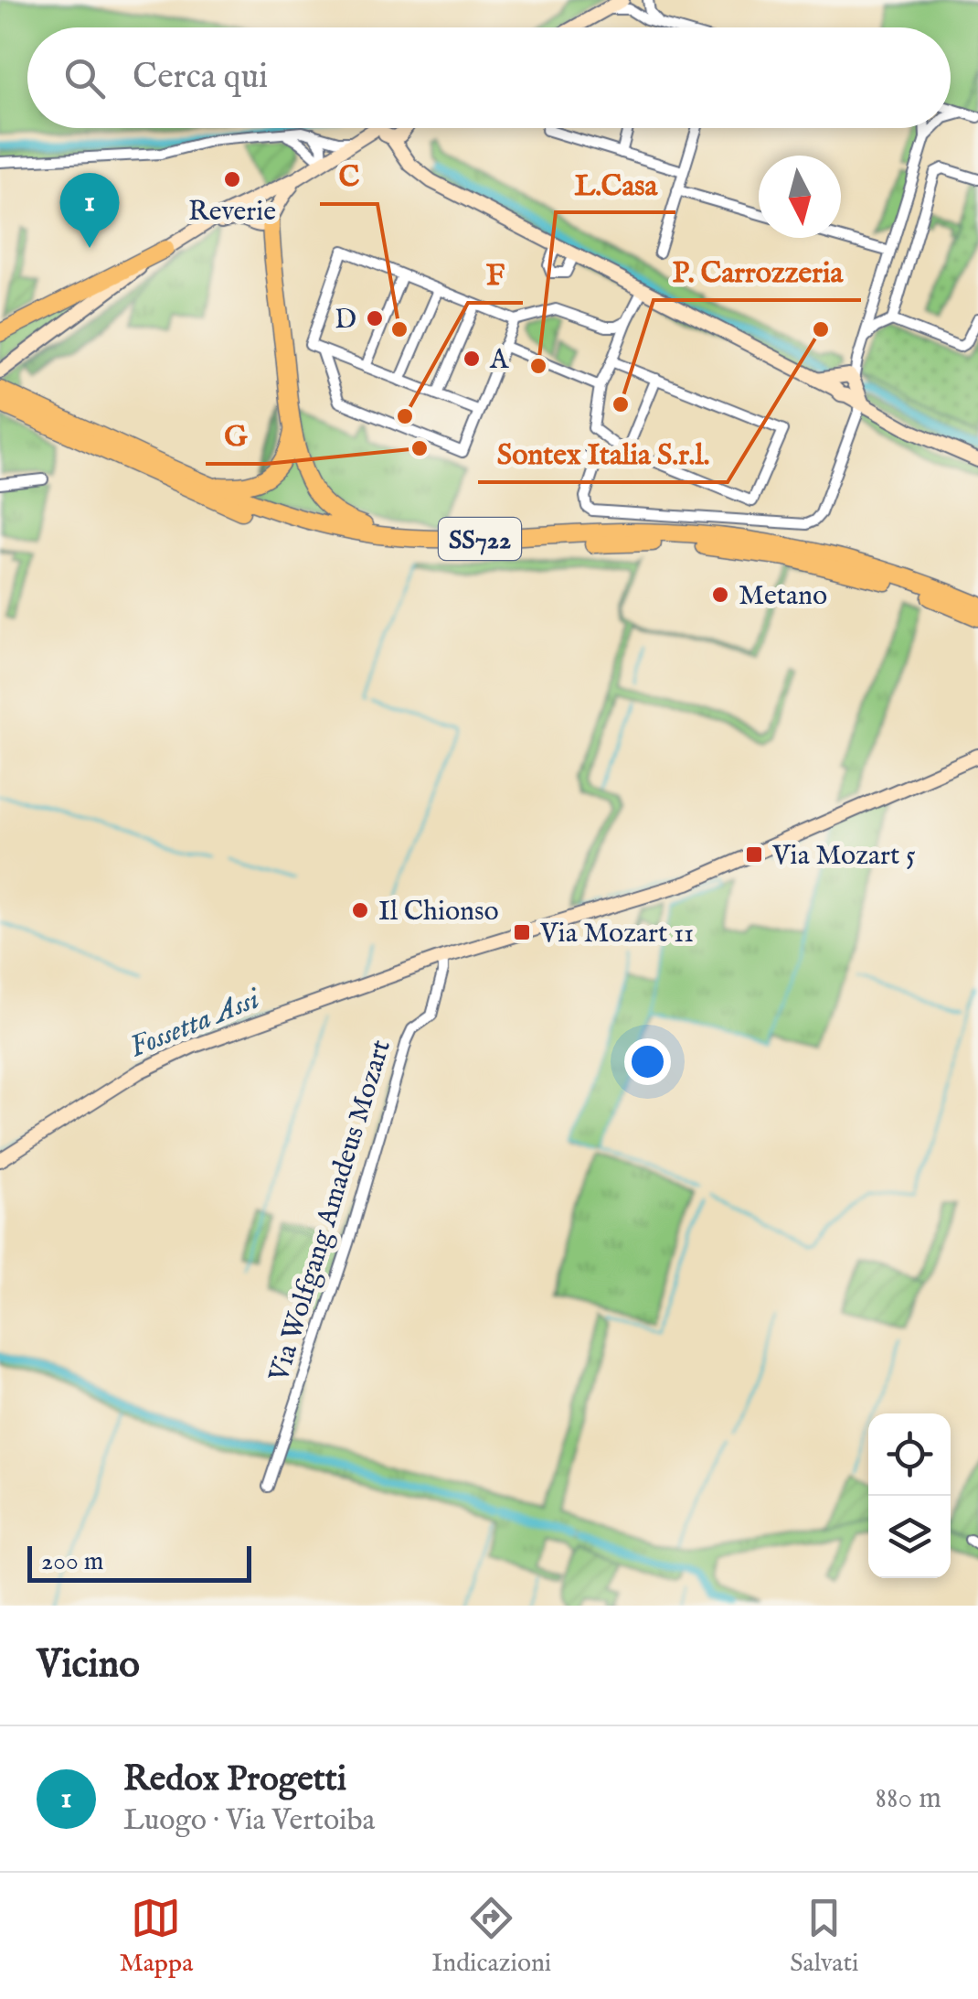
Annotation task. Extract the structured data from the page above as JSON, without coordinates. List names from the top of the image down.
{
  "streets": {
    "highway": ["SS722"],
    "street": ["Via Wolfgang Amadeus Mozart"]
  },
  "water": ["Fossetta Assi"],
  "places": {
    "other": [
      "Reverie",
      "D",
      "C",
      "Sontex Italia S.r.l.",
      "A",
      "L.Casa",
      "P. Carrozzeria",
      "F",
      "G",
      "Metano",
      "Il Chionso"
    ],
    "transit": ["Via Mozart 5", "Via Mozart 11"]
  },
  "scale_bar": "200 m",
  "north": "bottom",
  "page": {
    "search": "Cerca qui",
    "pins": "1",
    "scale": "200 m",
    "heading": "Vicino",
    "list": [
      {
        "mark": "1",
        "name": "Redox Progetti",
        "note": "Luogo · Via Vertoiba",
        "value": "880 m"
      }
    ],
    "nav": ["Mappa", "Indicazioni", "Salvati"]
  }
}
